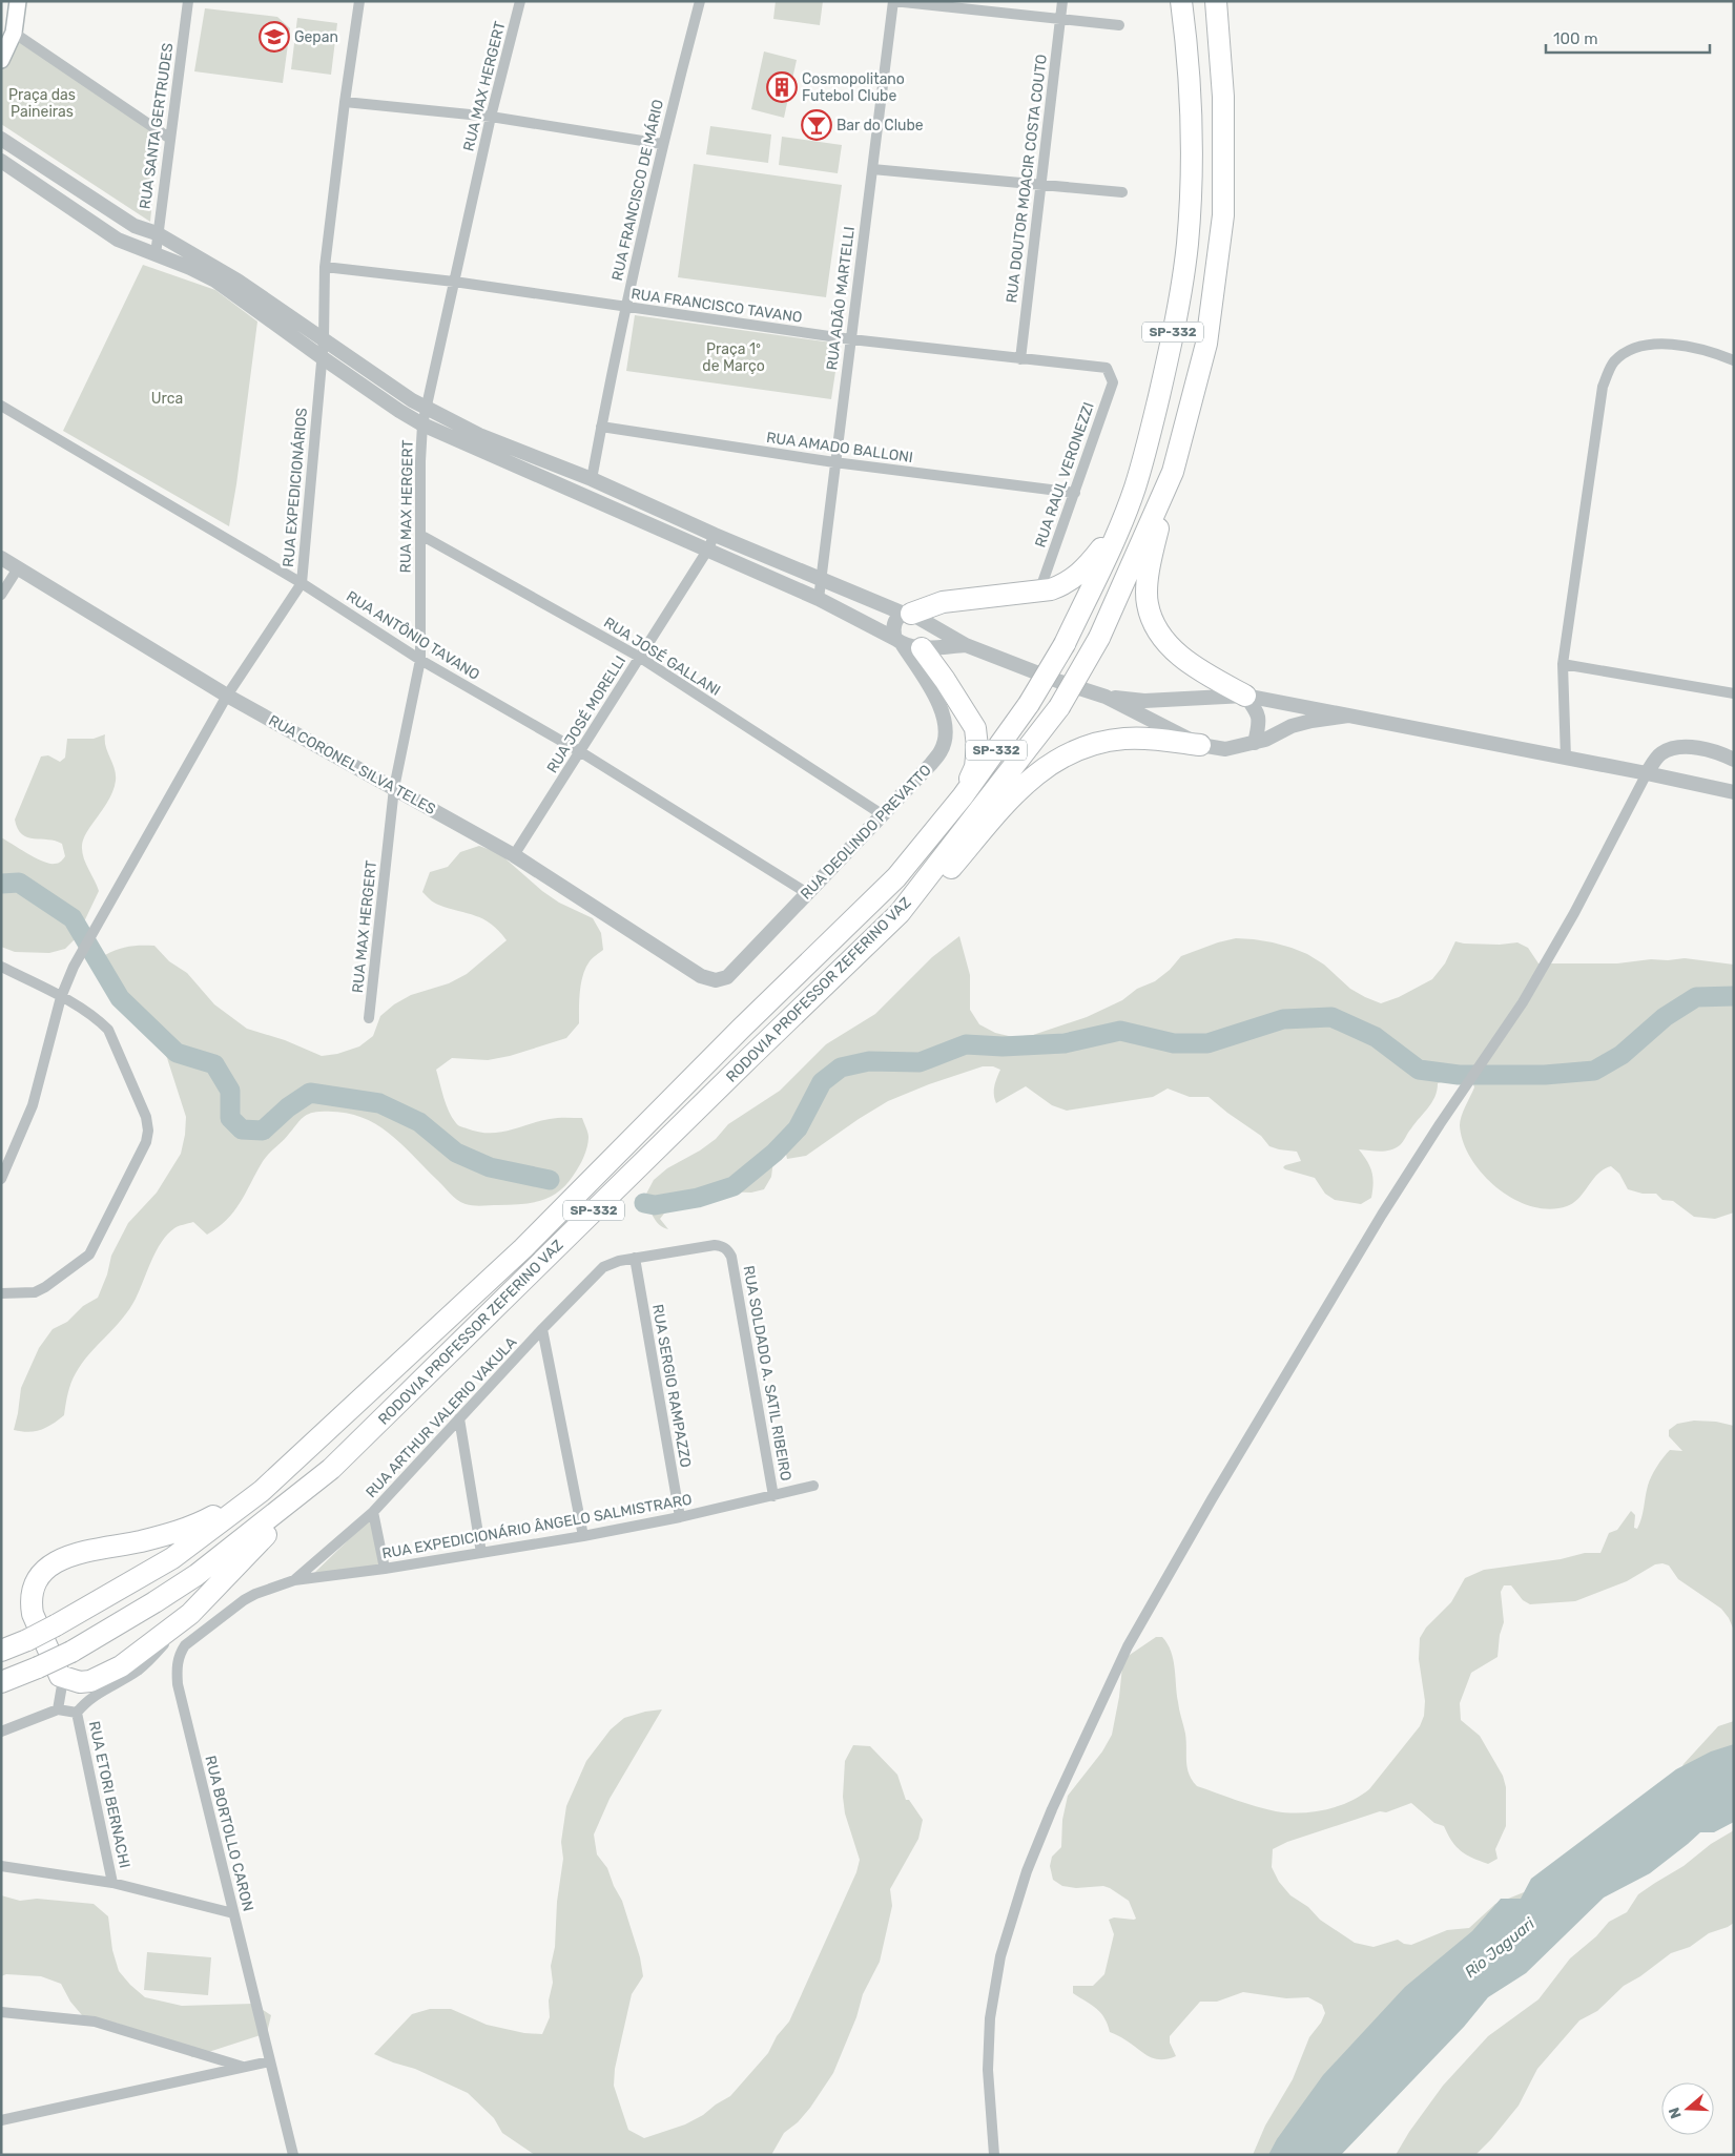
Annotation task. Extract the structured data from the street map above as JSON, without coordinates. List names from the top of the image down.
{
  "streets": {
    "highway": ["SP-332", "RODOVIA PROFESSOR ZEFERINO VAZ"],
    "street": [
      "RUA MAX HERGERT",
      "RUA SANTA GERTRUDES",
      "RUA DOUTOR MOACIR COSTA COUTO",
      "RUA FRANCISCO DE MÁRIO",
      "RUA ADÃO MARTELLI",
      "RUA FRANCISCO TAVANO",
      "RUA AMADO BALLONI",
      "RUA RAUL VERONEZZI",
      "RUA EXPEDICIONÁRIOS",
      "RUA ANTÔNIO TAVANO",
      "RUA JOSÉ GALLANI",
      "RUA JOSÉ MORELLI",
      "RUA CORONEL SILVA TELES",
      "RUA DEOLINDO PREVATTO",
      "RUA SOLDADO A. SATIL RIBEIRO",
      "RUA SERGIO RAMPAZZO",
      "RUA ARTHUR VALERIO VAKULA",
      "RUA EXPEDICIONÁRIO ÂNGELO SALMISTRARO",
      "RUA ETORI BERNACHI",
      "RUA BORTOLLO CARON"
    ]
  },
  "crossings": [
    ["RUA MAX HERGERT", "RUA FRANCISCO TAVANO"],
    ["RUA MAX HERGERT", "RUA ANTÔNIO TAVANO"],
    ["RUA MAX HERGERT", "RUA JOSÉ GALLANI"],
    ["RUA MAX HERGERT", "RUA CORONEL SILVA TELES"],
    ["RUA DOUTOR MOACIR COSTA COUTO", "RUA FRANCISCO TAVANO"],
    ["RUA FRANCISCO DE MÁRIO", "RUA FRANCISCO TAVANO"],
    ["RUA FRANCISCO DE MÁRIO", "RUA AMADO BALLONI"],
    ["RUA ADÃO MARTELLI", "RUA FRANCISCO TAVANO"],
    ["RUA ADÃO MARTELLI", "RUA AMADO BALLONI"],
    ["RUA FRANCISCO TAVANO", "RUA RAUL VERONEZZI"],
    ["RUA FRANCISCO TAVANO", "RUA EXPEDICIONÁRIOS"],
    ["RUA AMADO BALLONI", "RUA RAUL VERONEZZI"],
    ["RUA EXPEDICIONÁRIOS", "RUA ANTÔNIO TAVANO"],
    ["RUA EXPEDICIONÁRIOS", "RUA CORONEL SILVA TELES"],
    ["RUA ANTÔNIO TAVANO", "RUA JOSÉ MORELLI"],
    ["RUA ANTÔNIO TAVANO", "RUA DEOLINDO PREVATTO"],
    ["RUA JOSÉ GALLANI", "RUA JOSÉ MORELLI"],
    ["RUA JOSÉ GALLANI", "RUA DEOLINDO PREVATTO"],
    ["RUA JOSÉ MORELLI", "RUA CORONEL SILVA TELES"],
    ["RUA CORONEL SILVA TELES", "RUA DEOLINDO PREVATTO"],
    ["RUA SOLDADO A. SATIL RIBEIRO", "RUA SERGIO RAMPAZZO"],
    ["RUA SOLDADO A. SATIL RIBEIRO", "RUA ARTHUR VALERIO VAKULA"],
    ["RUA SOLDADO A. SATIL RIBEIRO", "RUA EXPEDICIONÁRIO ÂNGELO SALMISTRARO"],
    ["RUA SERGIO RAMPAZZO", "RUA ARTHUR VALERIO VAKULA"],
    ["RUA SERGIO RAMPAZZO", "RUA EXPEDICIONÁRIO ÂNGELO SALMISTRARO"],
    ["RUA ARTHUR VALERIO VAKULA", "RUA EXPEDICIONÁRIO ÂNGELO SALMISTRARO"],
    ["RUA ARTHUR VALERIO VAKULA", "RUA BORTOLLO CARON"],
    ["RUA EXPEDICIONÁRIO ÂNGELO SALMISTRARO", "RUA BORTOLLO CARON"]
  ],
  "water": ["Rio Jaguari"],
  "parks": ["Praça das Paineiras", "Praça 1º de Março", "Urca"],
  "places": {
    "school or university": ["Gepan"],
    "building": ["Cosmopolitano Futebol Clube"],
    "bar": ["Bar do Clube"]
  },
  "scale_bar": "100 m",
  "north": "left"
}
